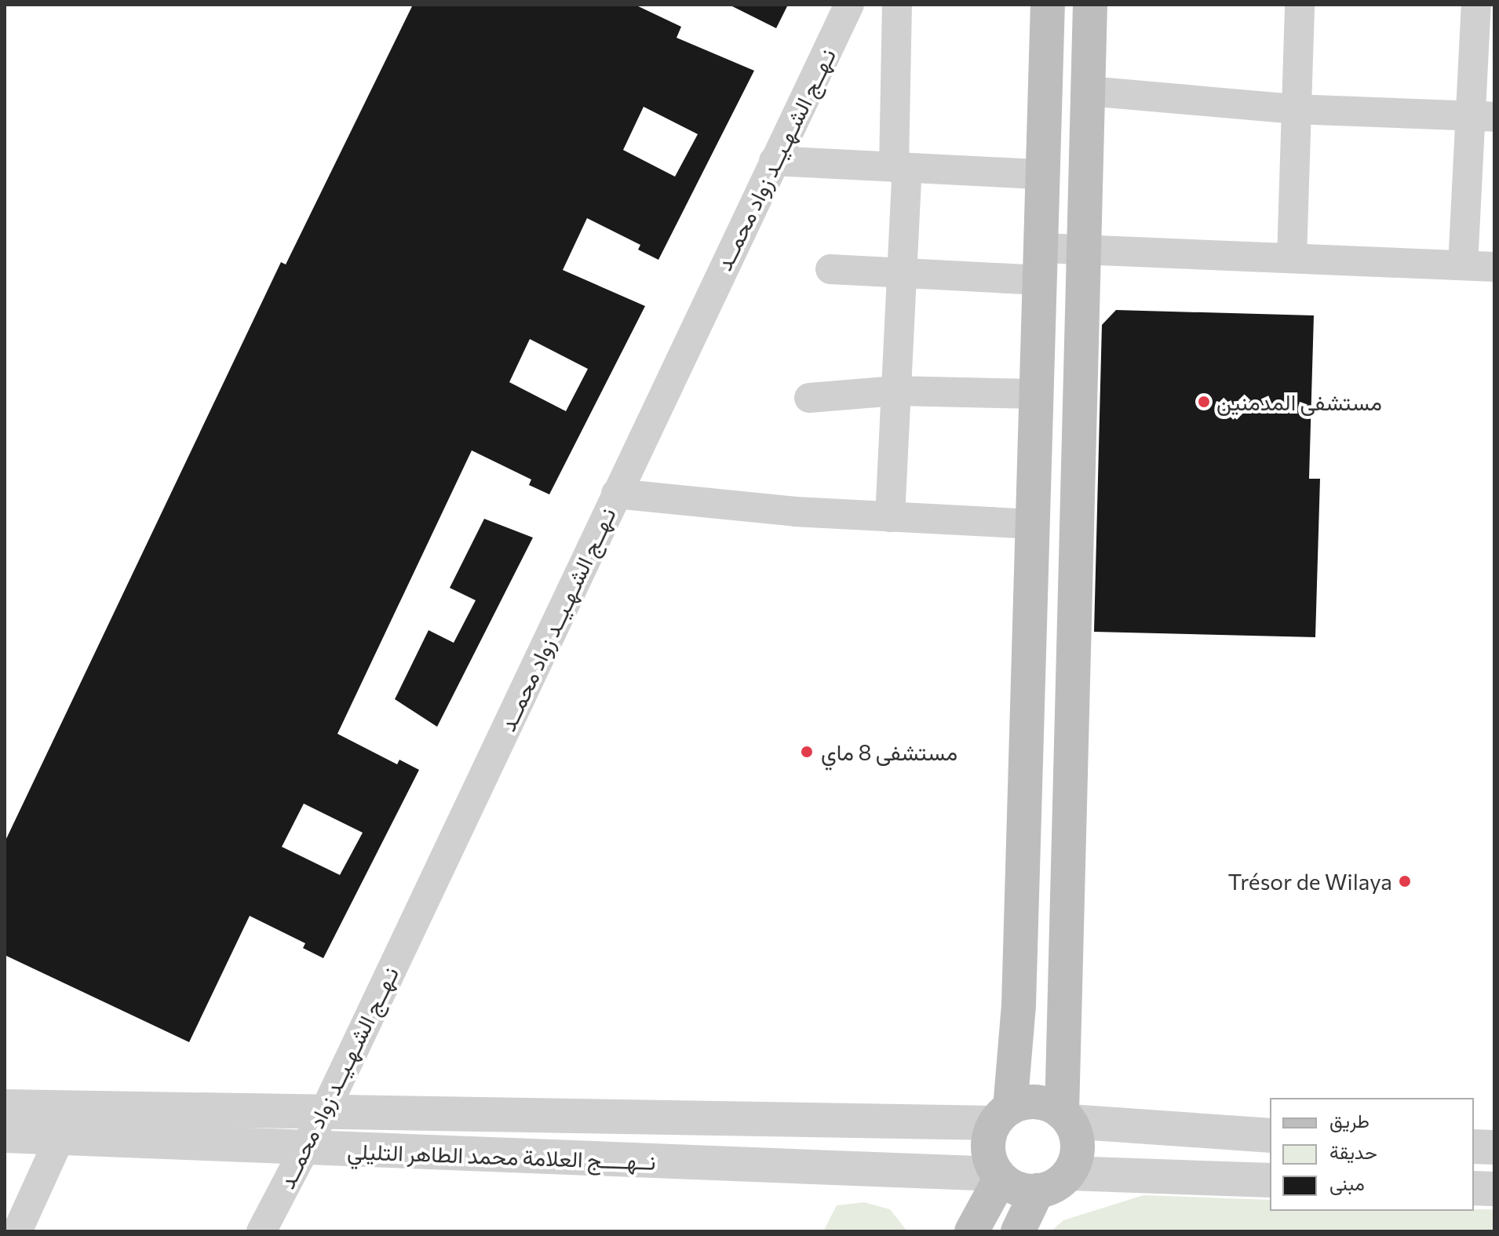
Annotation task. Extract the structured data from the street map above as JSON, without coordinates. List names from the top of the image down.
{
  "streets": {
    "street": ["نـهــج الشـهـيــد زواد محمــد", "نــهــــج العلامة محمد الطاهر التليلي"]
  },
  "crossings": [
    ["نـهــج الشـهـيــد زواد محمــد", "نــهــــج العلامة محمد الطاهر التليلي"]
  ],
  "places": ["مستشفى المدمنين", "مستشفى 8 ماي", "Trésor de Wilaya"],
  "legend": ["طريق", "حديقة", "مبنى"]
}
